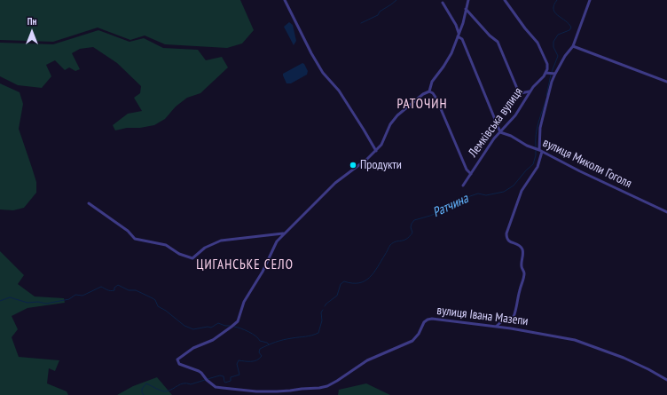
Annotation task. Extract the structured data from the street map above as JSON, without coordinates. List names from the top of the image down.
{
  "streets": {
    "street": ["Лемківська вулиця", "вулиця Миколи Гоголя", "вулиця Івана Мазепи"]
  },
  "crossings": [
    ["Лемківська вулиця", "вулиця Миколи Гоголя"]
  ],
  "districts": ["РАТОЧИН", "ЦИГАНСЬКЕ СЕЛО"],
  "water": ["Ратчина"],
  "places": ["Продукти"],
  "north": "top"
}
